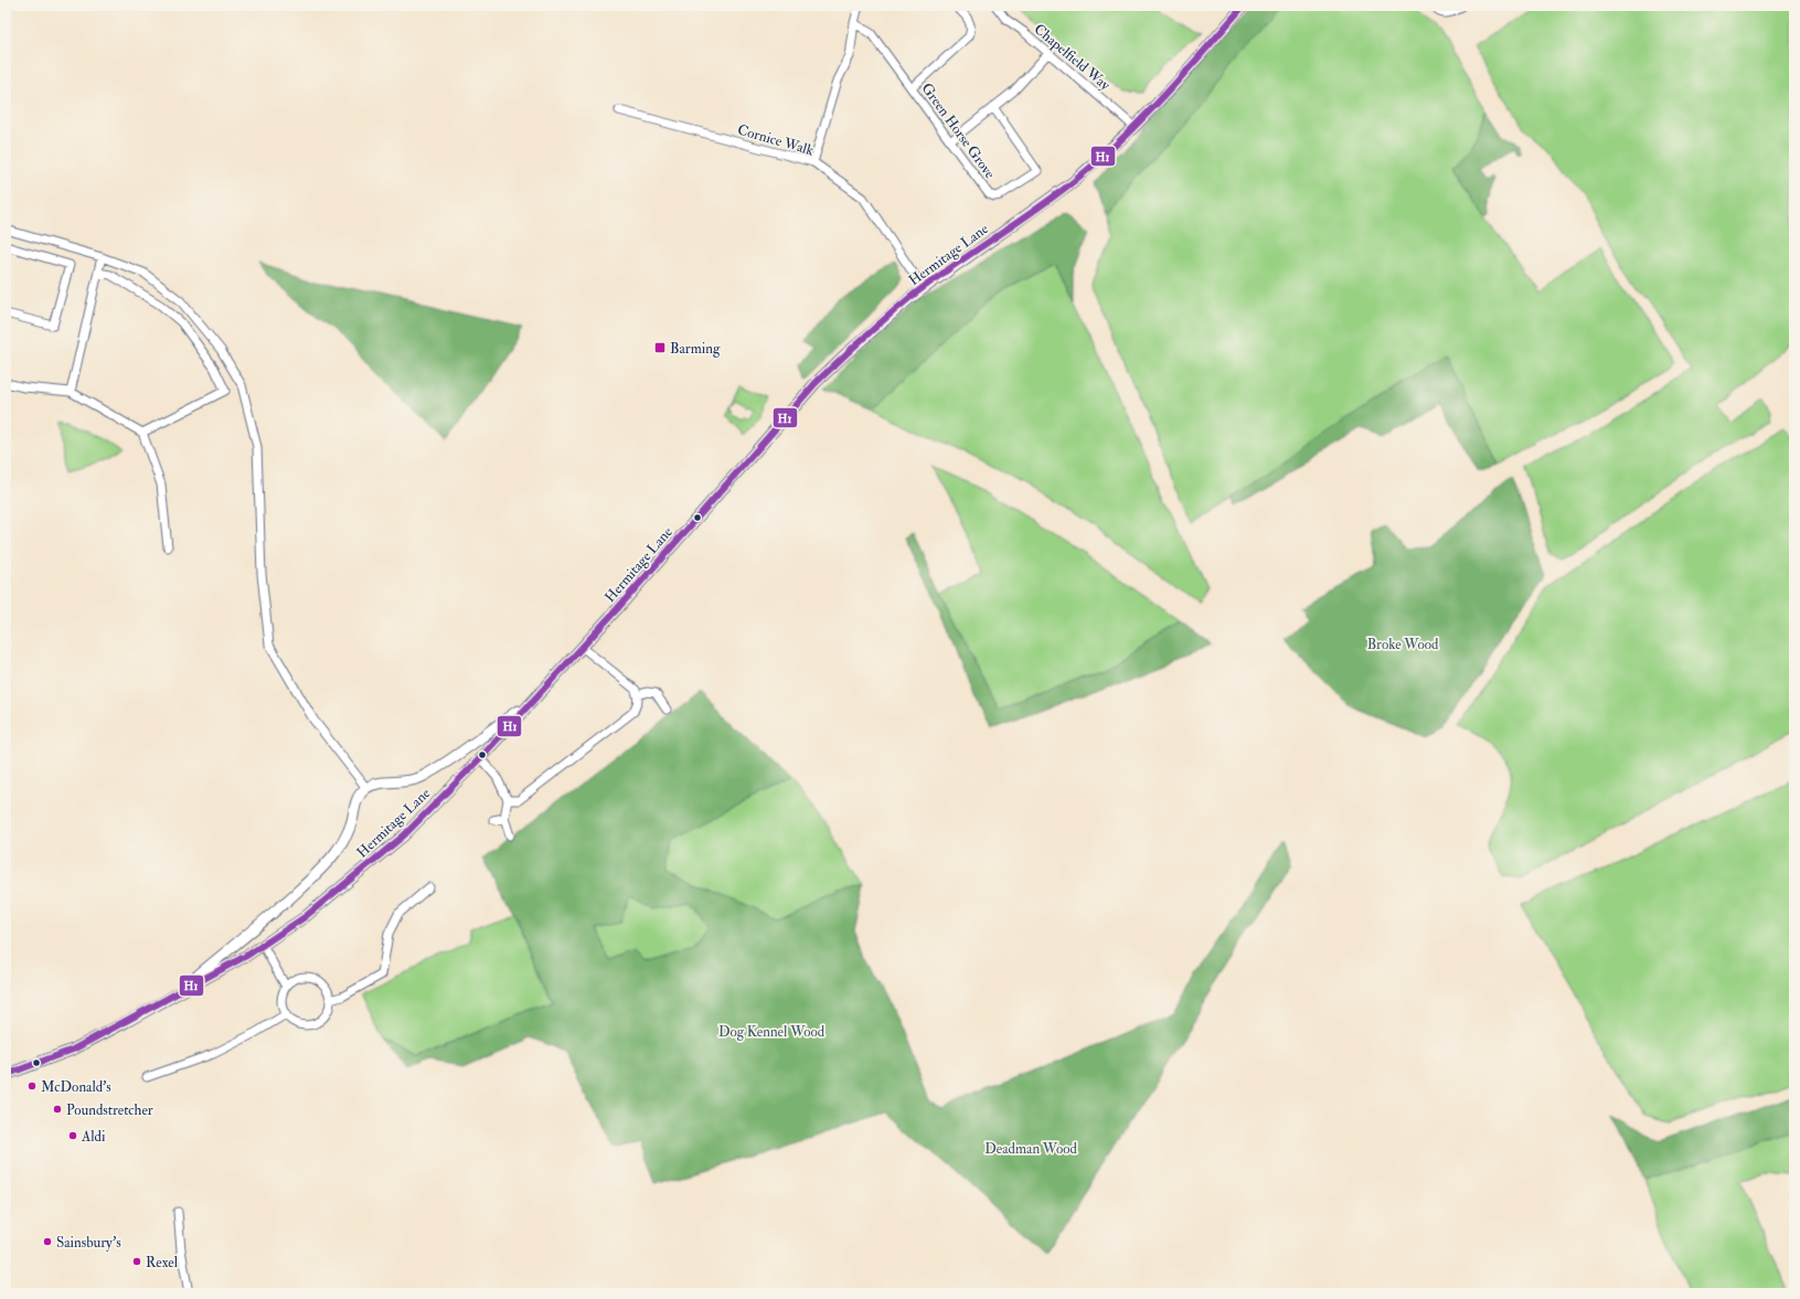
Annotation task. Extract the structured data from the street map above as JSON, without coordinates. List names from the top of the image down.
{
  "streets": {
    "main road": ["Hermitage Lane"],
    "street": ["Chapelfield Way", "Green Horse Grove", "Cornice Walk"]
  },
  "crossings": [
    ["Chapelfield Way", "Hermitage Lane"],
    ["Cornice Walk", "Hermitage Lane"]
  ],
  "parks": ["Broke Wood", "Dog Kennel Wood", "Deadman Wood"],
  "places": {
    "transit": ["Barming"],
    "other": [
      "McDonald's",
      "Poundstretcher",
      "Aldi",
      "Sainsbury's",
      "Rexel"
    ]
  },
  "lines": ["transit line H1"]
}
